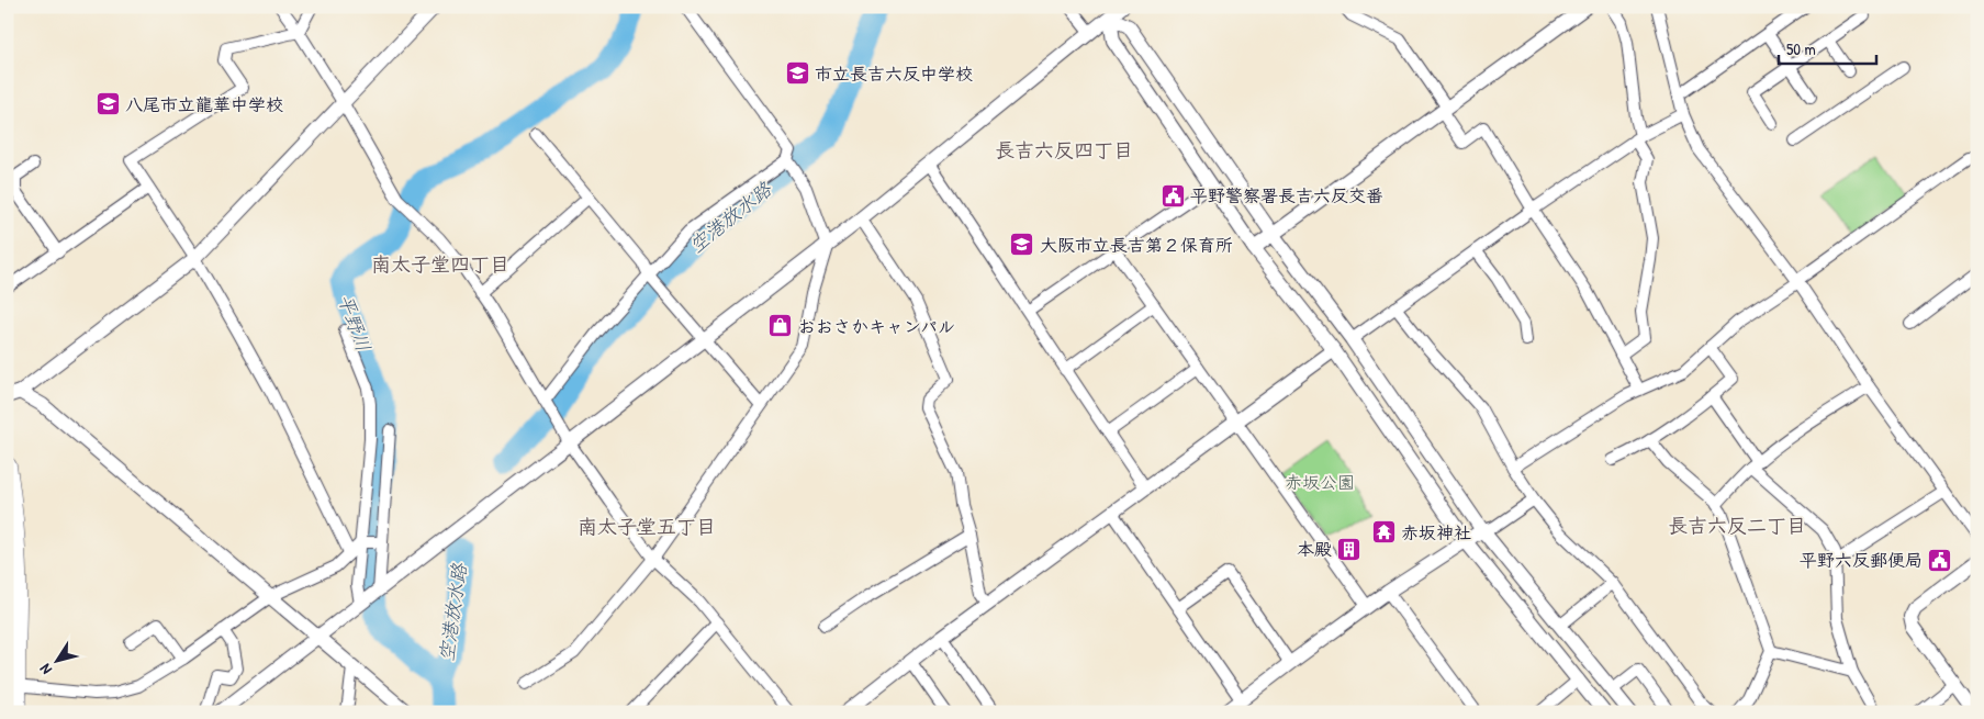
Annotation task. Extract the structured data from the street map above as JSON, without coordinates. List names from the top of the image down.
{
  "districts": [
    "長吉六反四丁目",
    "南太子堂四丁目",
    "長吉六反二丁目",
    "南太子堂五丁目"
  ],
  "water": ["空港放水路", "平野川"],
  "parks": ["赤坂公園"],
  "places": {
    "school or university": ["市立長吉六反中学校", "八尾市立龍華中学校", "大阪市立長吉第２保育所"],
    "public building": ["平野警察署長吉六反交番", "平野六反郵便局"],
    "shop": ["おおさかキャンパル"],
    "temple": ["赤坂神社"],
    "building": ["本殿"]
  },
  "scale_bar": "50 m",
  "north": "bottom left"
}
